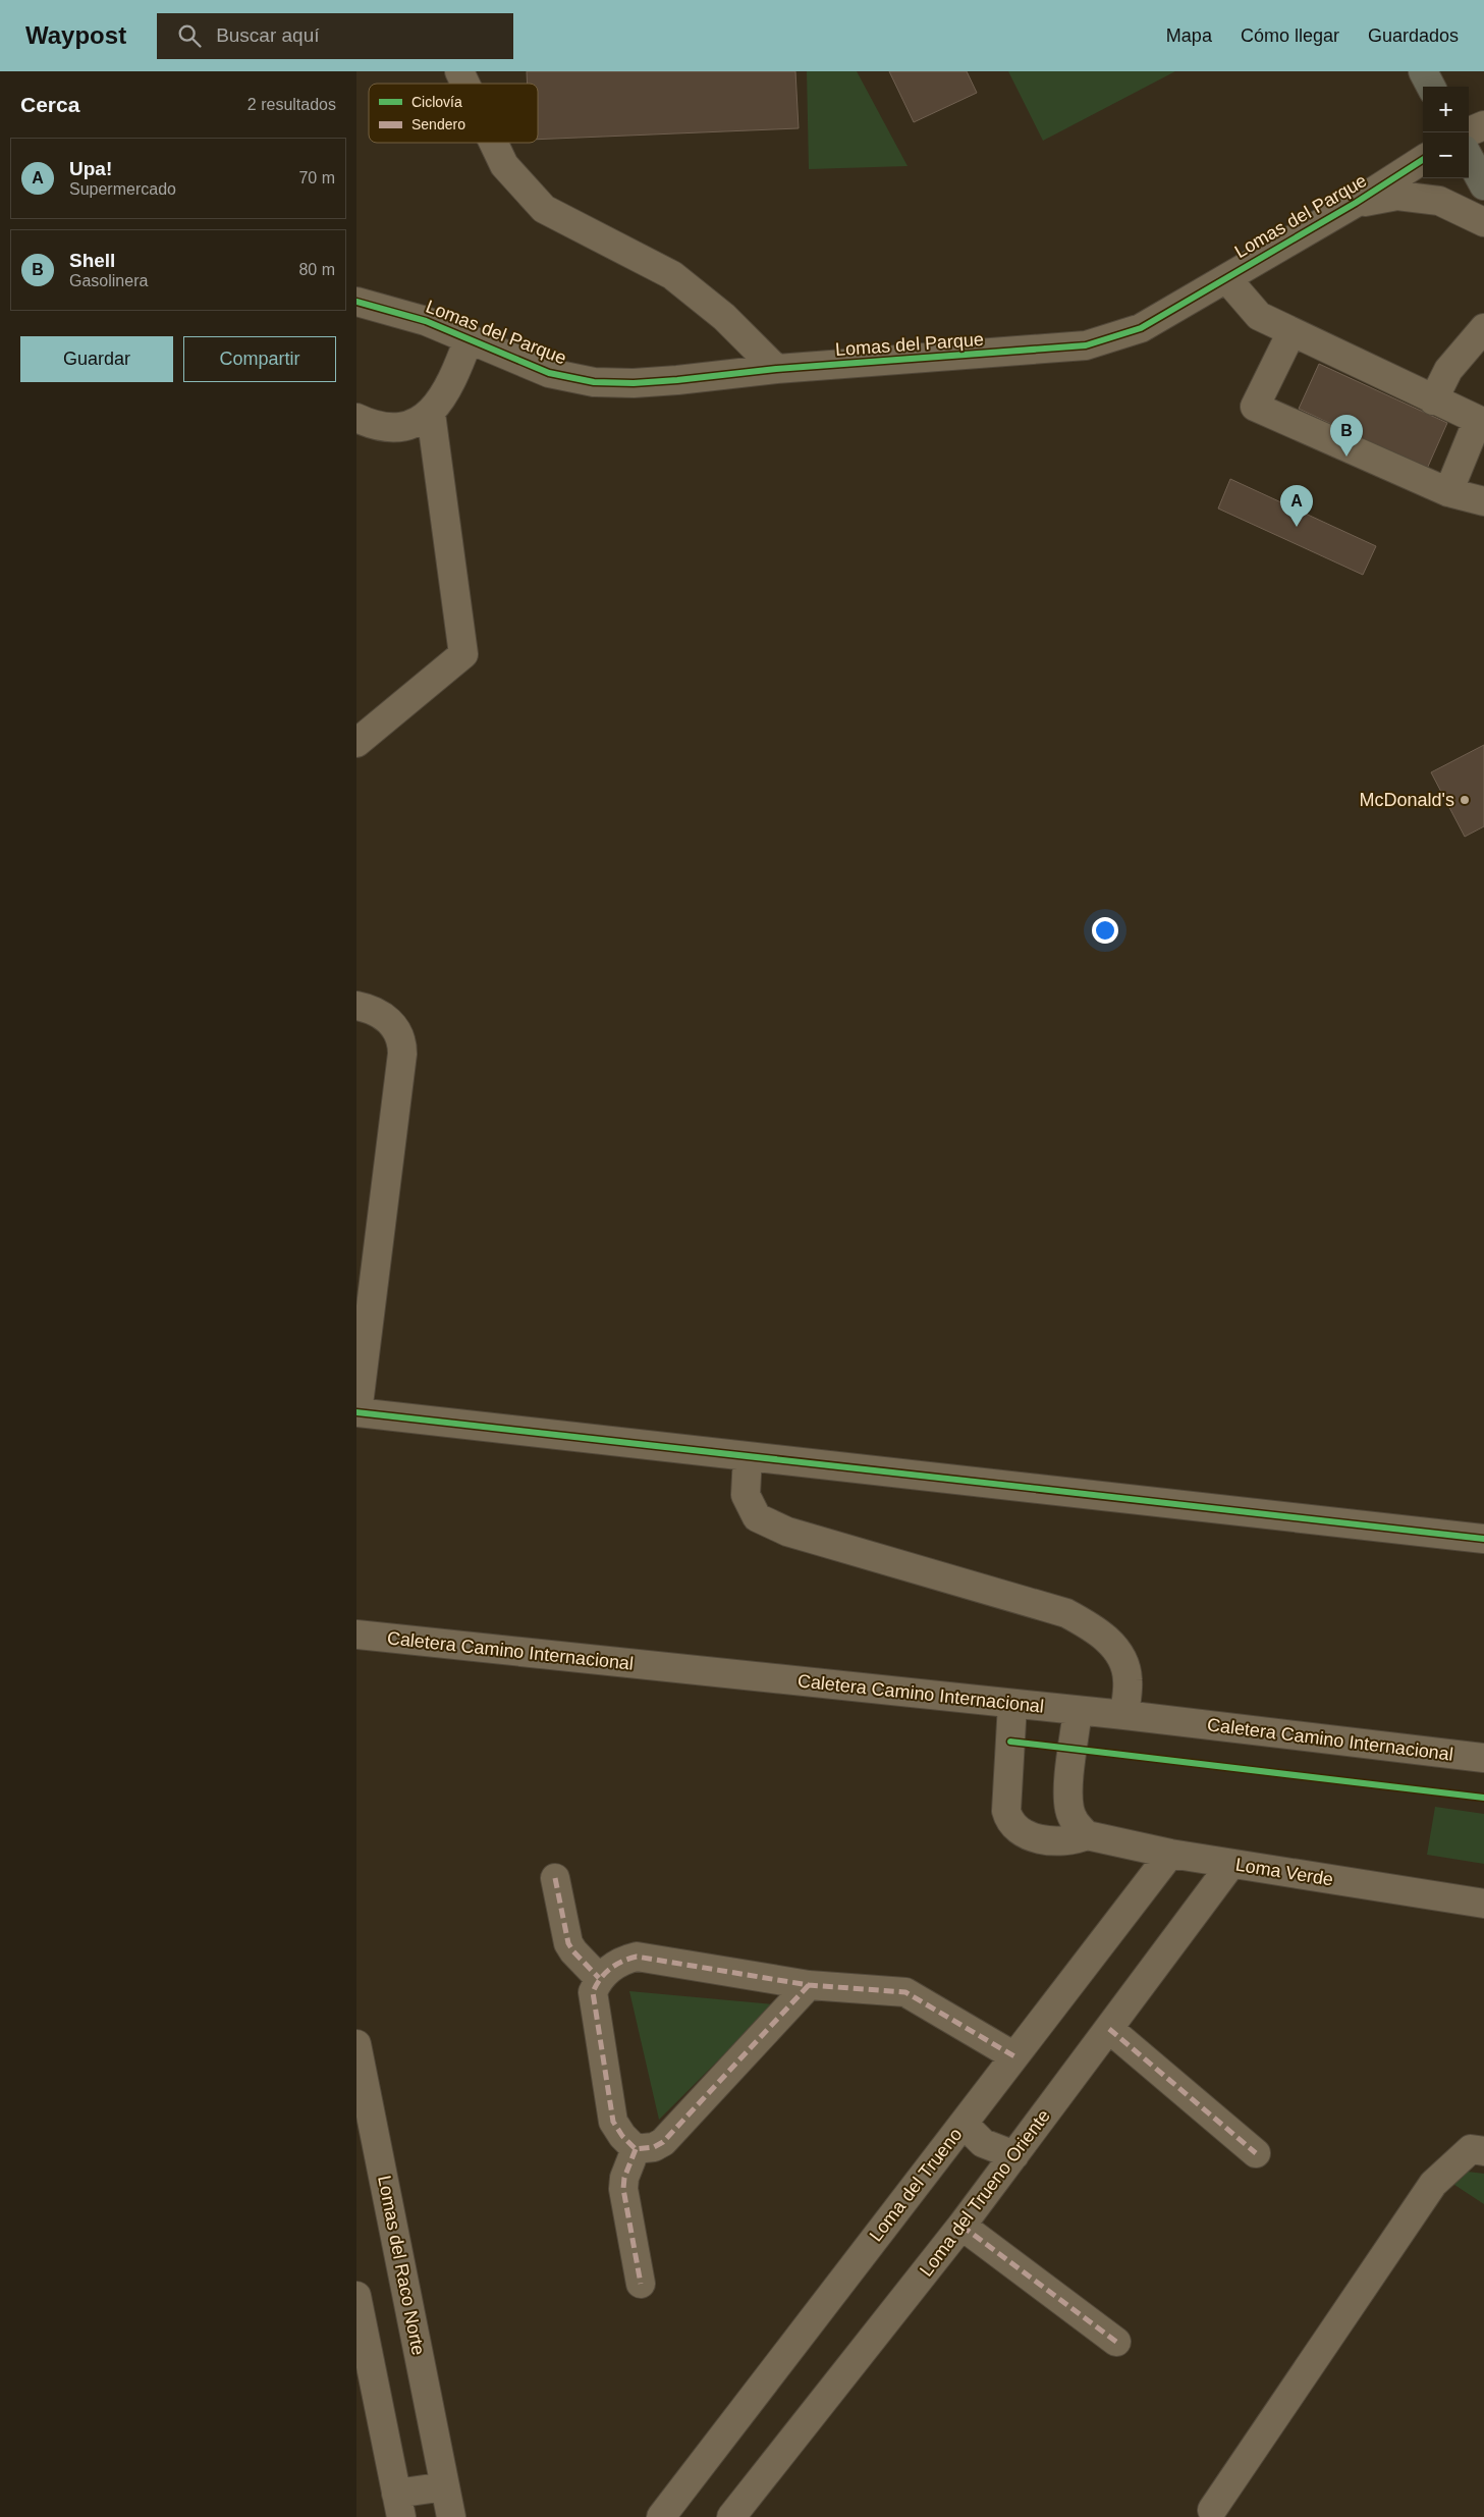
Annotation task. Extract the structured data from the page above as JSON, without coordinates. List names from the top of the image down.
{
  "streets": {
    "street": [
      "Lomas del Parque",
      "Caletera Camino Internacional",
      "Loma Verde",
      "Loma del Trueno",
      "Loma del Trueno Oriente",
      "Lomas del Raco Norte"
    ]
  },
  "crossings": [
    ["Caletera Camino Internacional", "Loma Verde"],
    ["Loma Verde", "Loma del Trueno"],
    ["Loma Verde", "Loma del Trueno Oriente"]
  ],
  "places": ["McDonald's"],
  "legend": ["Ciclovía", "Sendero"],
  "page": {
    "header": "Waypost",
    "search": "Buscar aquí",
    "nav": ["Mapa", "Cómo llegar", "Guardados"],
    "heading": ["Cerca", "2 resultados"],
    "map_buttons": ["+", "−"],
    "list": [
      {
        "mark": "A",
        "name": "Upa!",
        "note": "Supermercado",
        "value": "70 m"
      },
      {
        "mark": "B",
        "name": "Shell",
        "note": "Gasolinera",
        "value": "80 m"
      }
    ],
    "buttons": ["Guardar", "Compartir"],
    "pins": ["B", "A"]
  }
}
